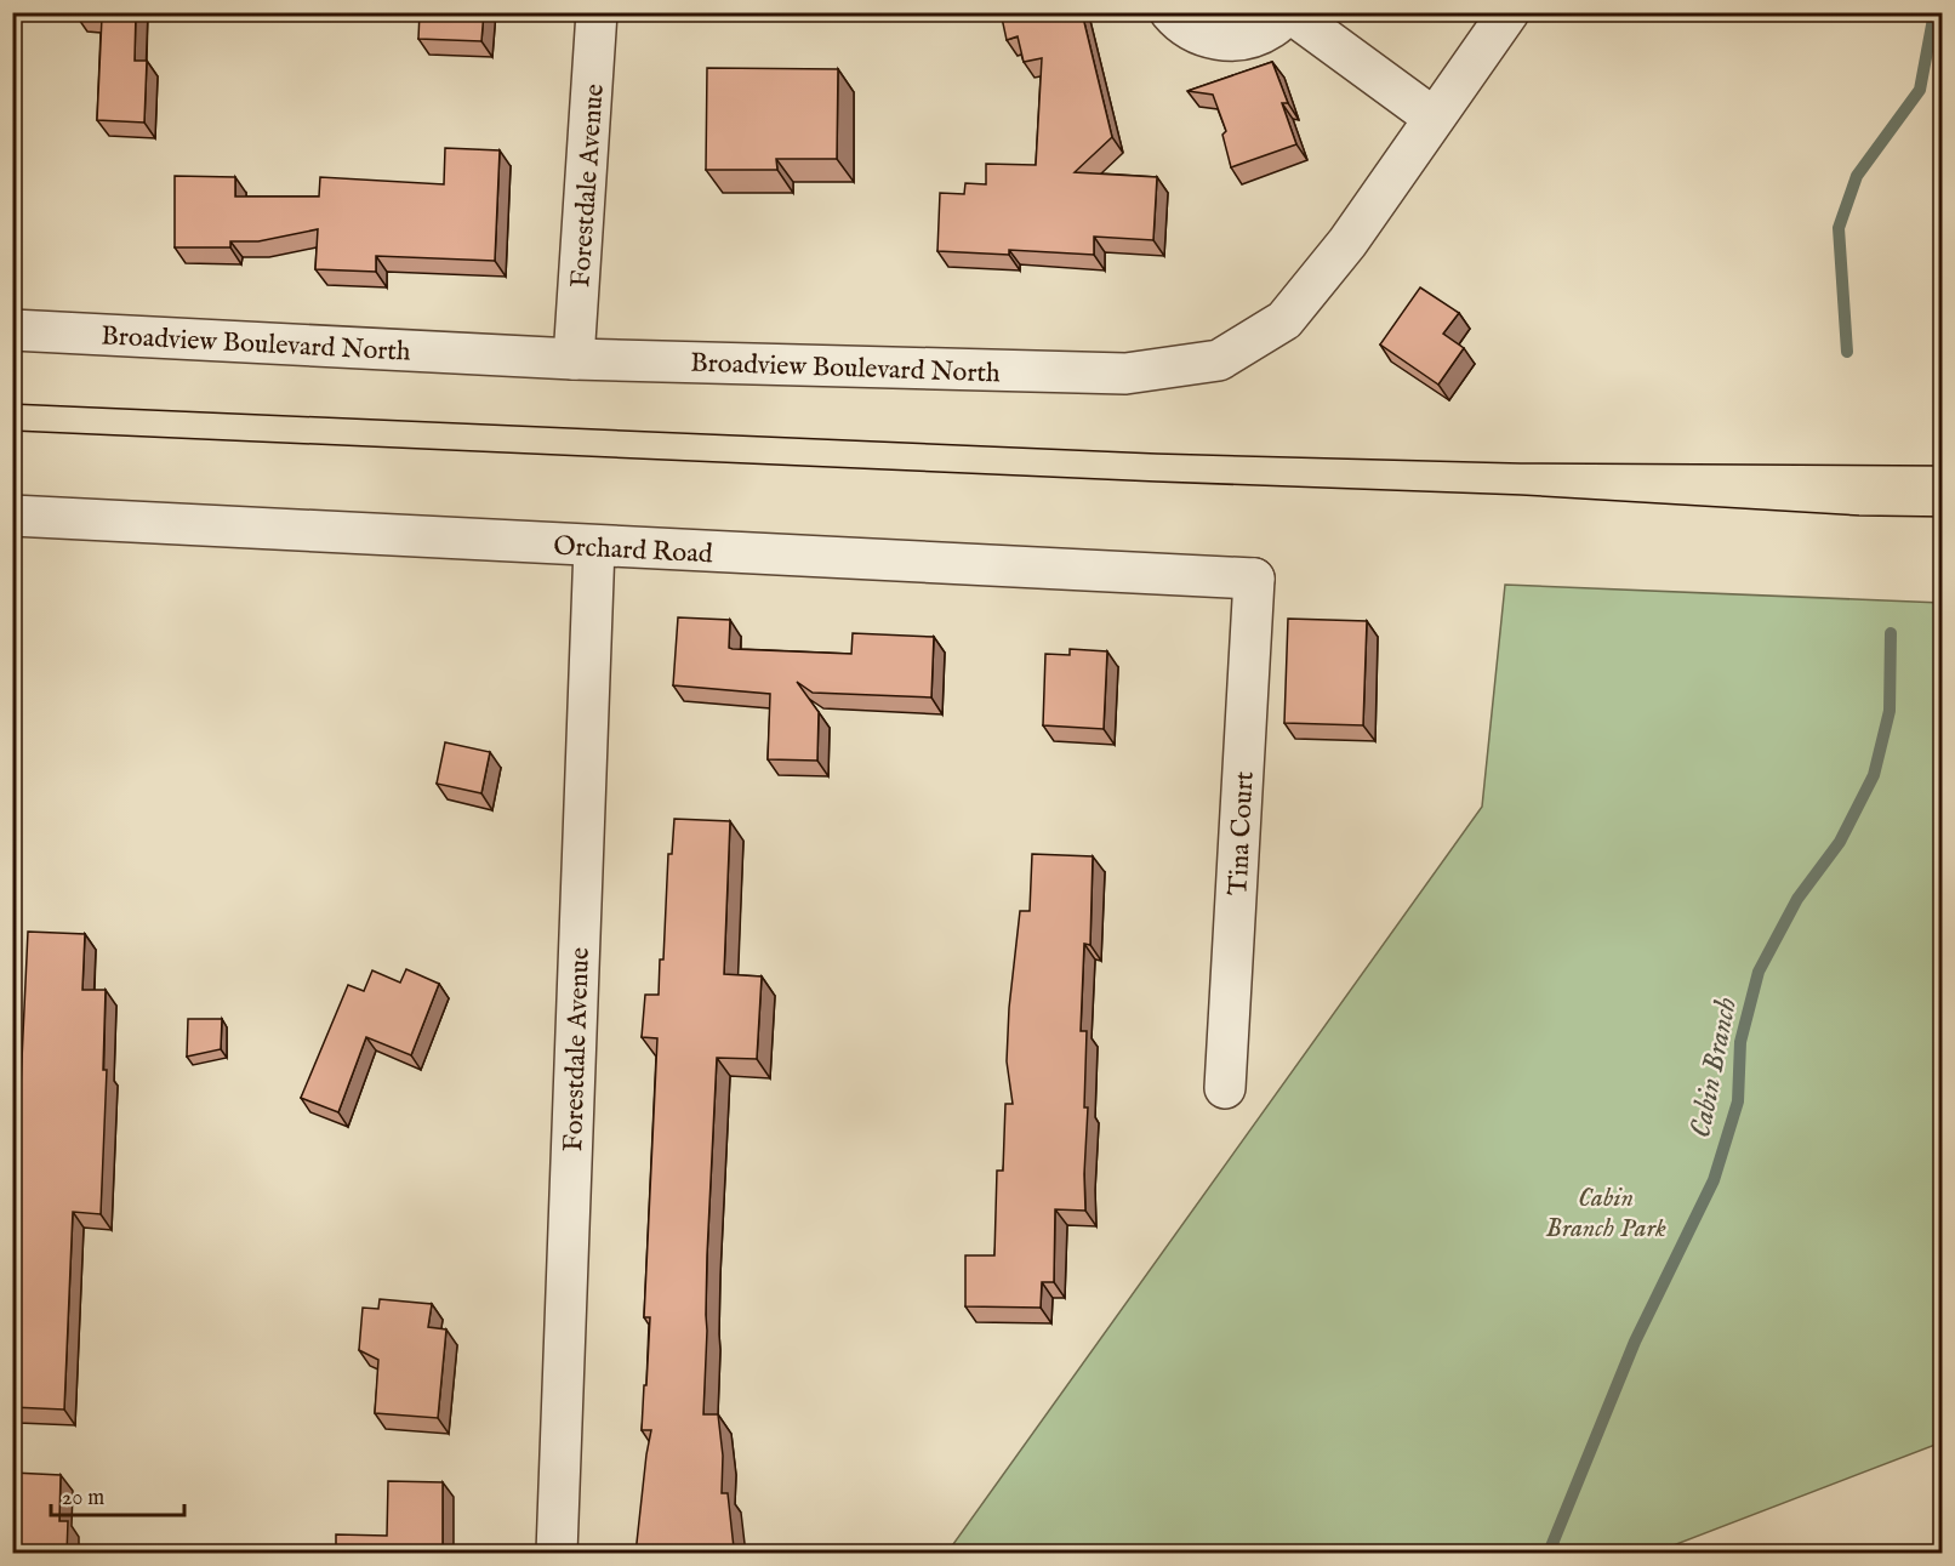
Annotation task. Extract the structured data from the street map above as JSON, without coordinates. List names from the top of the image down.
{
  "streets": {
    "street": [
      "Forestdale Avenue",
      "Broadview Boulevard North",
      "Orchard Road",
      "Tina Court"
    ]
  },
  "crossings": [
    ["Forestdale Avenue", "Broadview Boulevard North"],
    ["Forestdale Avenue", "Orchard Road"],
    ["Orchard Road", "Tina Court"]
  ],
  "water": ["Cabin Branch"],
  "parks": ["Cabin Branch Park"],
  "scale_bar": "20 m"
}
